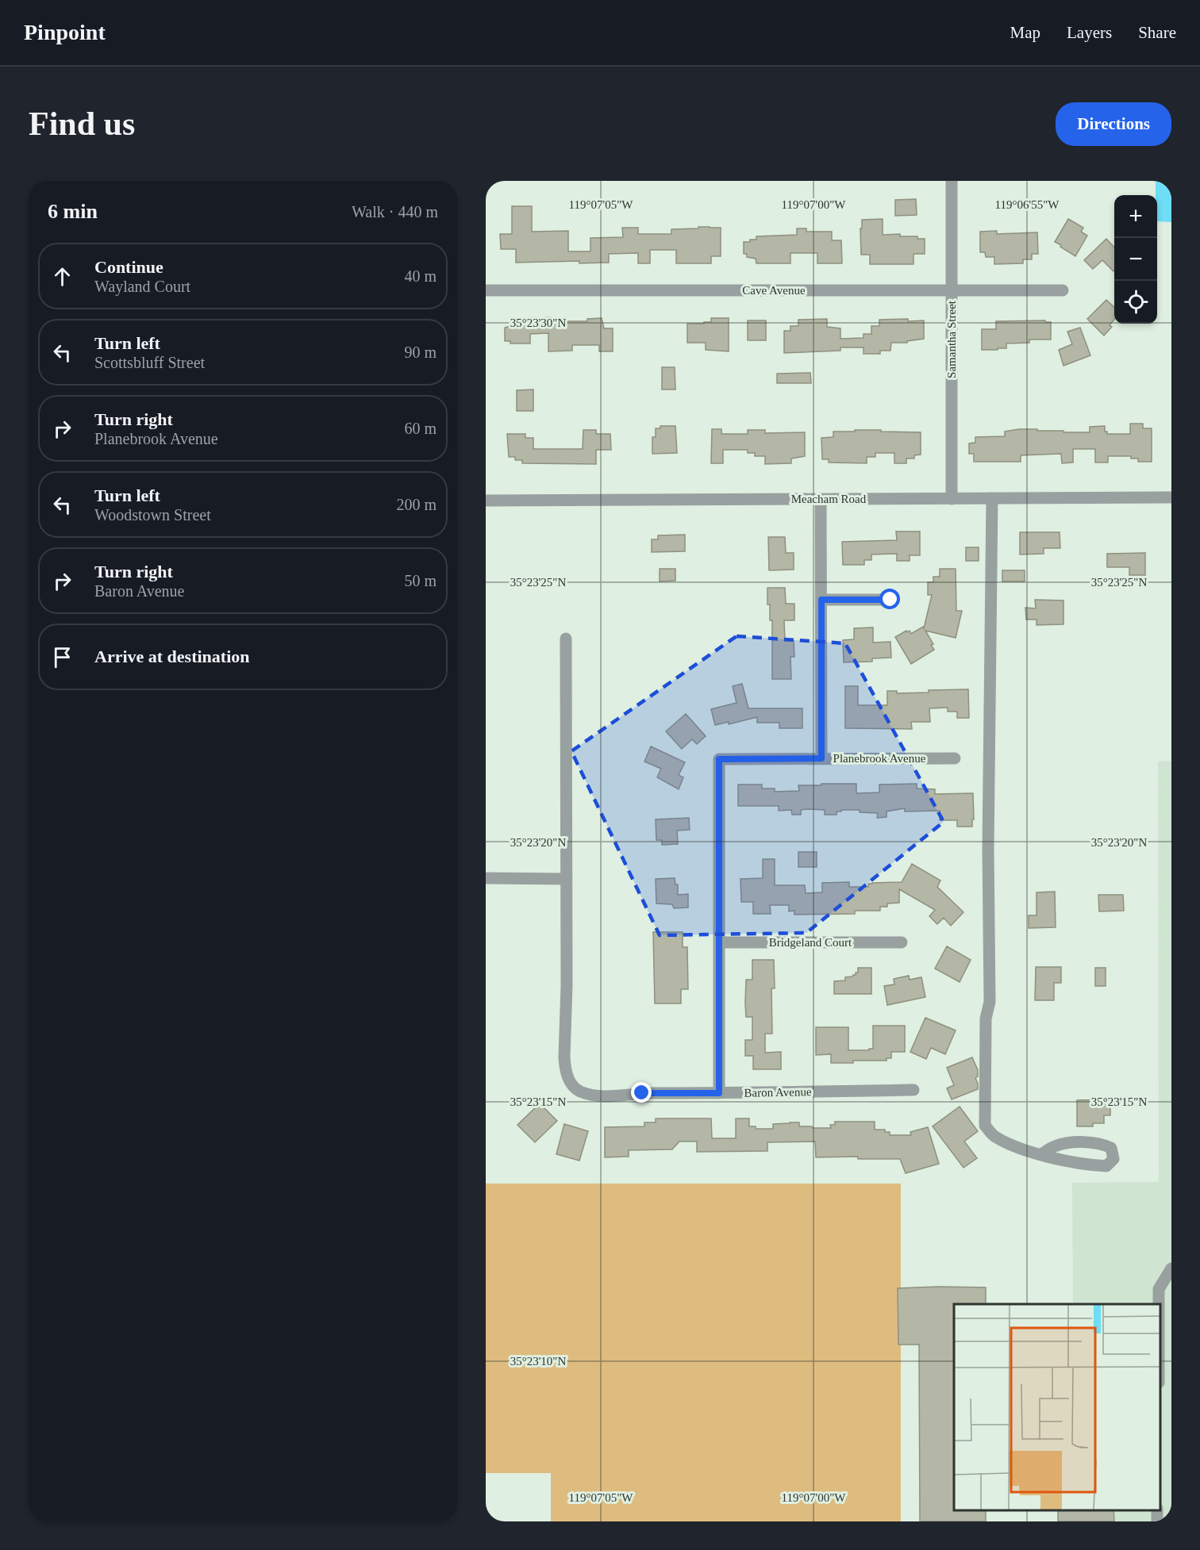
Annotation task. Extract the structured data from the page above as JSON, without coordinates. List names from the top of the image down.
{
  "streets": {
    "street": [
      "Cave Avenue",
      "Samantha Street",
      "Meacham Road",
      "Planebrook Avenue",
      "Bridgeland Court",
      "Baron Avenue"
    ]
  },
  "crossings": [
    ["Cave Avenue", "Samantha Street"],
    ["Samantha Street", "Meacham Road"],
    ["Planebrook Avenue", "Bridgeland Court"]
  ],
  "page": {
    "header": "Pinpoint",
    "nav": ["Map", "Layers", "Share"],
    "buttons": "Directions",
    "title": "Find us",
    "heading": ["6 min", "Walk · 440 m"],
    "map_buttons": ["+", "−"],
    "list": [
      ["Continue", "Wayland Court", "40 m"],
      ["Turn left", "Scottsbluff Street", "90 m"],
      ["Turn right", "Planebrook Avenue", "60 m"],
      ["Turn left", "Woodstown Street", "200 m"],
      ["Turn right", "Baron Avenue", "50 m"],
      "Arrive at destination"
    ]
  },
  "coordinates": [
    "119°07'05\"W",
    "119°07'00\"W",
    "119°06'55\"W",
    "35°23'30\"N",
    "35°23'25\"N",
    "35°23'20\"N",
    "35°23'15\"N",
    "35°23'10\"N"
  ]
}
